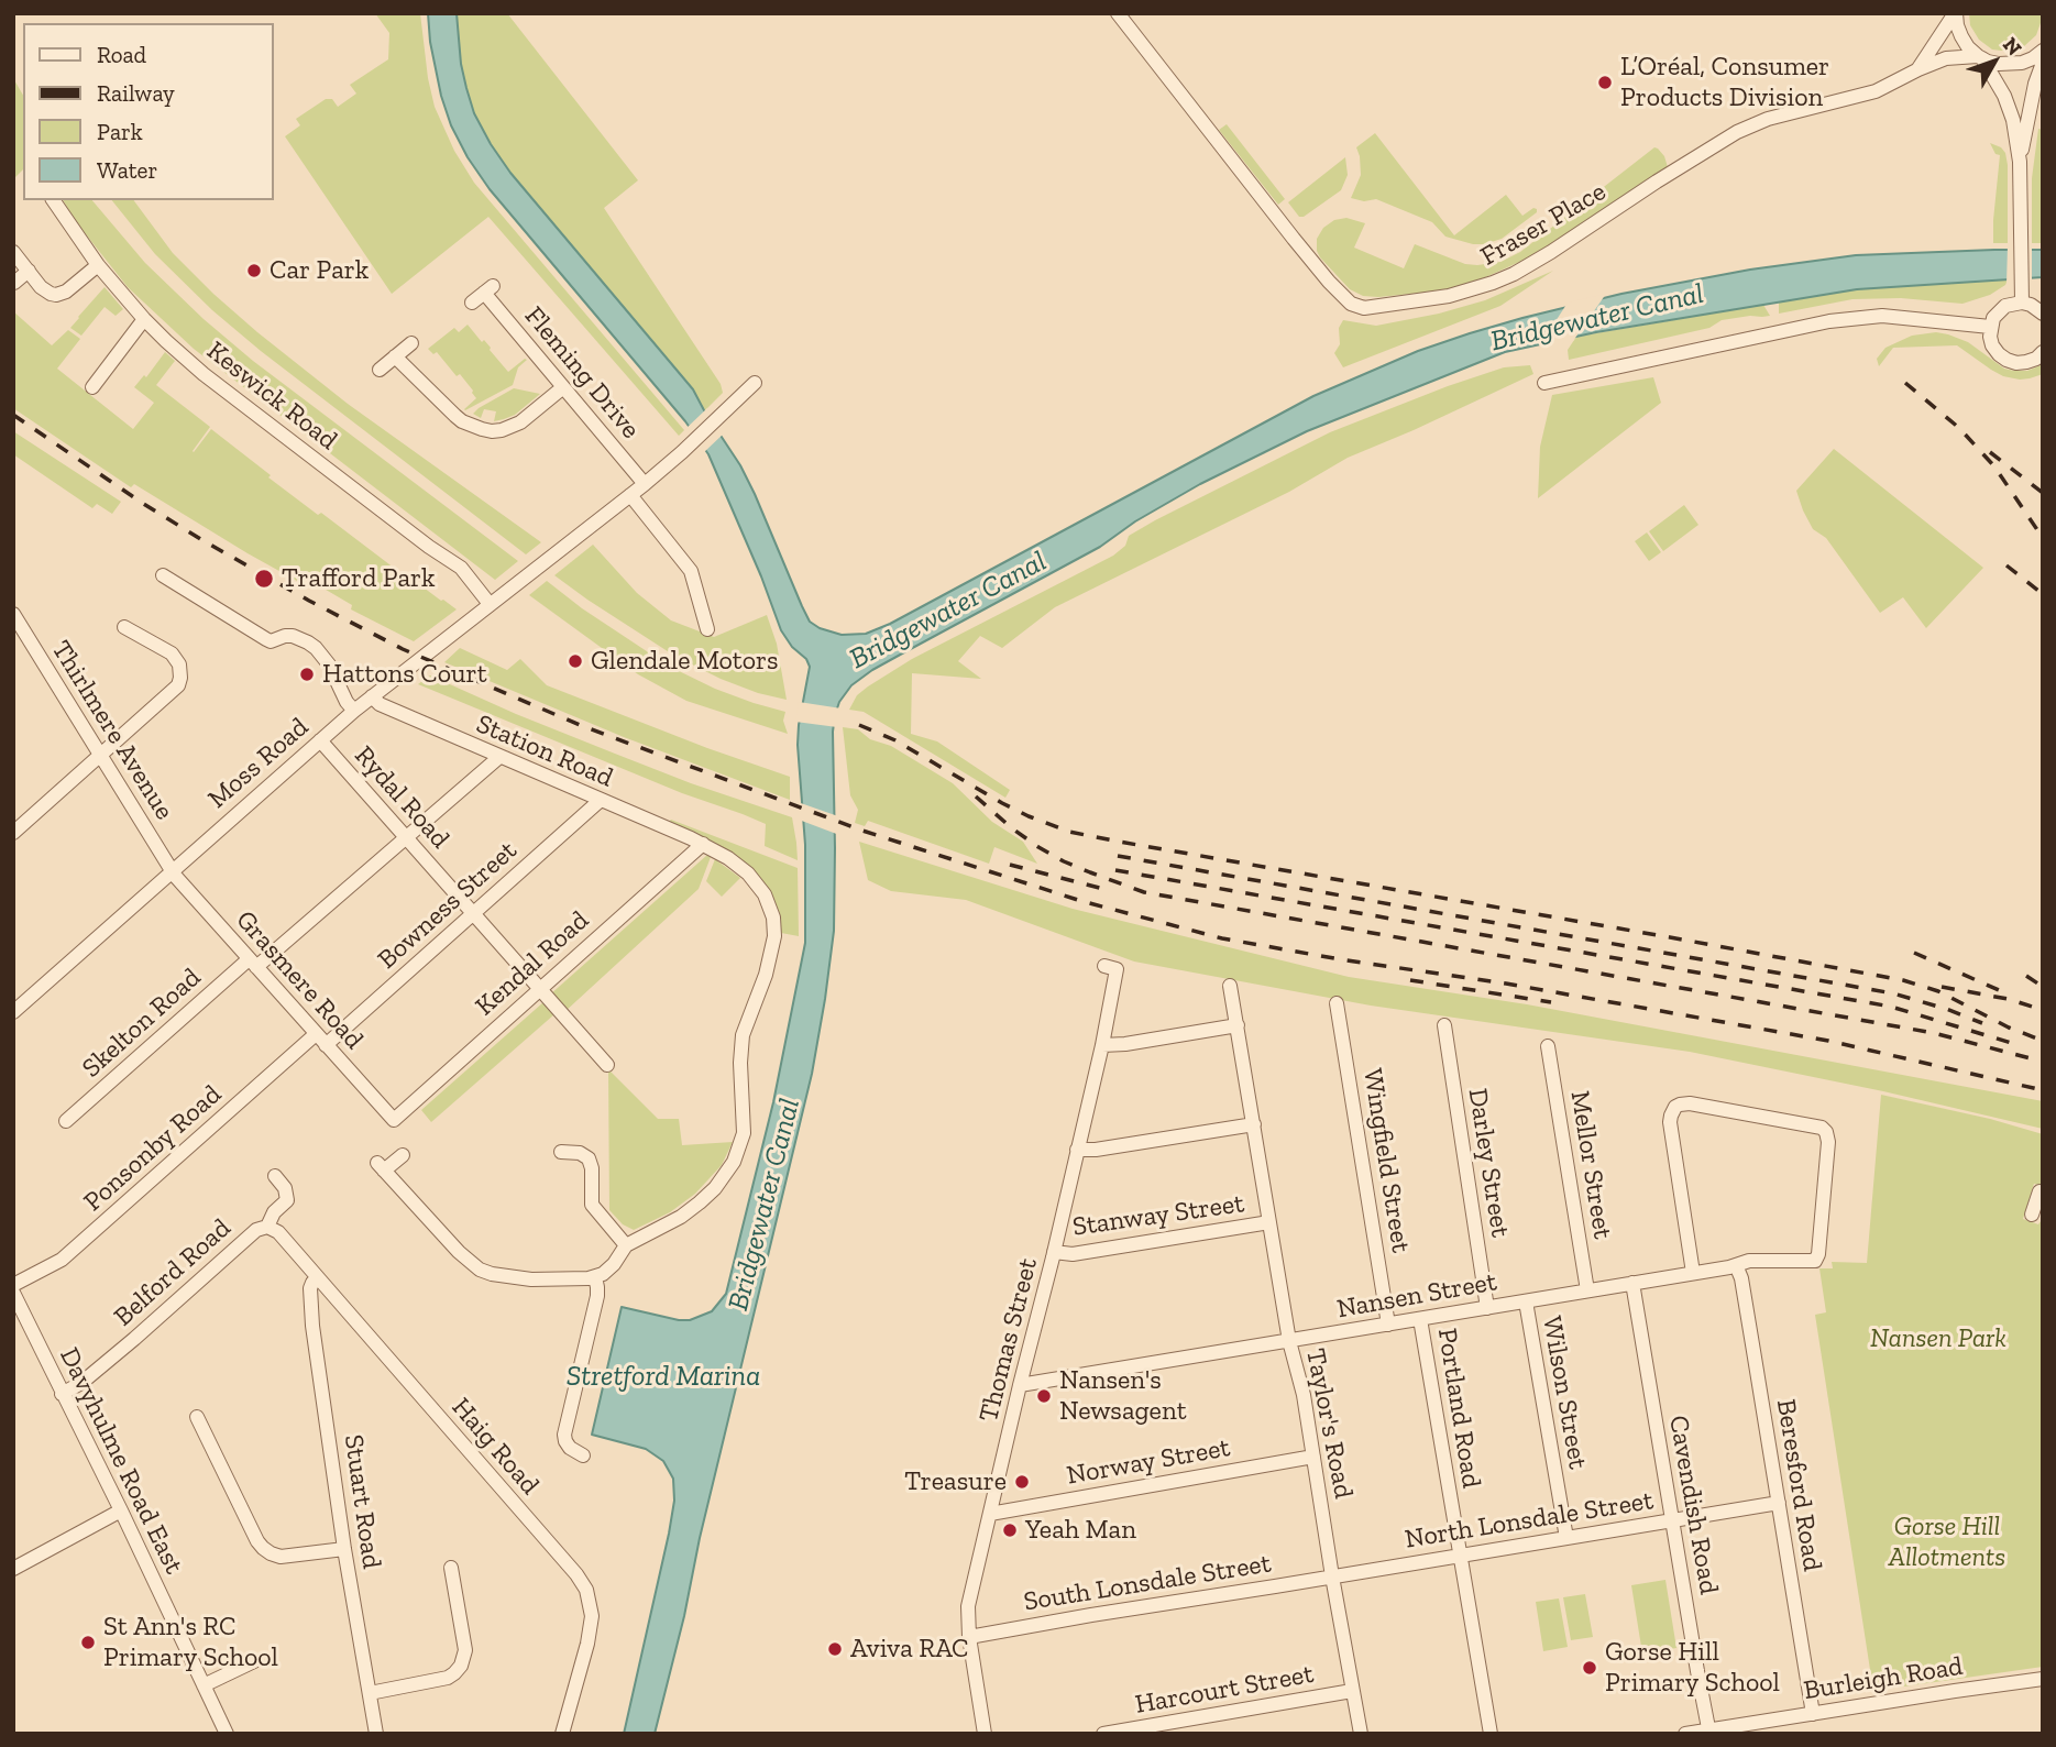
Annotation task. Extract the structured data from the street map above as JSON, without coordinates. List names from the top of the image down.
{
  "streets": {
    "street": [
      "Fraser Place",
      "Fleming Drive",
      "Keswick Road",
      "Thirlmere Avenue",
      "Station Road",
      "Moss Road",
      "Rydal Road",
      "Bowness Street",
      "Kendal Road",
      "Grasmere Road",
      "Skelton Road",
      "Ponsonby Road",
      "Wingfield Street",
      "Darley Street",
      "Mellor Street",
      "Stanway Street",
      "Belford Road",
      "Nansen Street",
      "Thomas Street",
      "Wilson Street",
      "Portland Road",
      "Taylor's Road",
      "Haig Road",
      "Davyhulme Road East",
      "Norway Street",
      "Beresford Road",
      "Stuart Road",
      "Cavendish Road",
      "North Lonsdale Street",
      "South Lonsdale Street",
      "Burleigh Road",
      "Harcourt Street"
    ]
  },
  "crossings": [
    ["Fleming Drive", "Moss Road"],
    ["Keswick Road", "Moss Road"],
    ["Thirlmere Avenue", "Moss Road"],
    ["Thirlmere Avenue", "Grasmere Road"],
    ["Station Road", "Moss Road"],
    ["Station Road", "Bowness Street"],
    ["Station Road", "Kendal Road"],
    ["Station Road", "Skelton Road"],
    ["Moss Road", "Rydal Road"],
    ["Moss Road", "Grasmere Road"],
    ["Rydal Road", "Bowness Street"],
    ["Rydal Road", "Kendal Road"],
    ["Rydal Road", "Skelton Road"],
    ["Bowness Street", "Grasmere Road"],
    ["Bowness Street", "Ponsonby Road"],
    ["Kendal Road", "Grasmere Road"],
    ["Grasmere Road", "Skelton Road"],
    ["Grasmere Road", "Ponsonby Road"],
    ["Wingfield Street", "Nansen Street"],
    ["Darley Street", "Nansen Street"],
    ["Mellor Street", "Nansen Street"],
    ["Stanway Street", "Thomas Street"],
    ["Stanway Street", "Taylor's Road"],
    ["Belford Road", "Haig Road"],
    ["Belford Road", "Davyhulme Road East"],
    ["Nansen Street", "Thomas Street"],
    ["Nansen Street", "Wilson Street"],
    ["Nansen Street", "Portland Road"],
    ["Nansen Street", "Taylor's Road"],
    ["Nansen Street", "Beresford Road"],
    ["Nansen Street", "Cavendish Road"],
    ["Thomas Street", "Norway Street"],
    ["Thomas Street", "South Lonsdale Street"],
    ["Wilson Street", "North Lonsdale Street"],
    ["Portland Road", "North Lonsdale Street"],
    ["Taylor's Road", "Norway Street"],
    ["Taylor's Road", "North Lonsdale Street"],
    ["Taylor's Road", "South Lonsdale Street"],
    ["Taylor's Road", "Harcourt Street"],
    ["Haig Road", "Stuart Road"],
    ["Beresford Road", "North Lonsdale Street"],
    ["Beresford Road", "Burleigh Road"],
    ["Cavendish Road", "North Lonsdale Street"],
    ["Cavendish Road", "Burleigh Road"],
    ["North Lonsdale Street", "South Lonsdale Street"]
  ],
  "water": ["Bridgewater Canal", "Stretford Marina"],
  "parks": ["Nansen Park", "Gorse Hill Allotments"],
  "places": [
    "L’Oréal, Consumer Products Division",
    "Car Park",
    "Trafford Park",
    "Glendale Motors",
    "Hattons Court",
    "Nansen's Newsagent",
    "Treasure",
    "Yeah Man",
    "St Ann's RC Primary School",
    "Aviva RAC",
    "Gorse Hill Primary School"
  ],
  "legend": [
    "Road",
    "Railway",
    "Park",
    "Water"
  ],
  "north": "top right"
}
